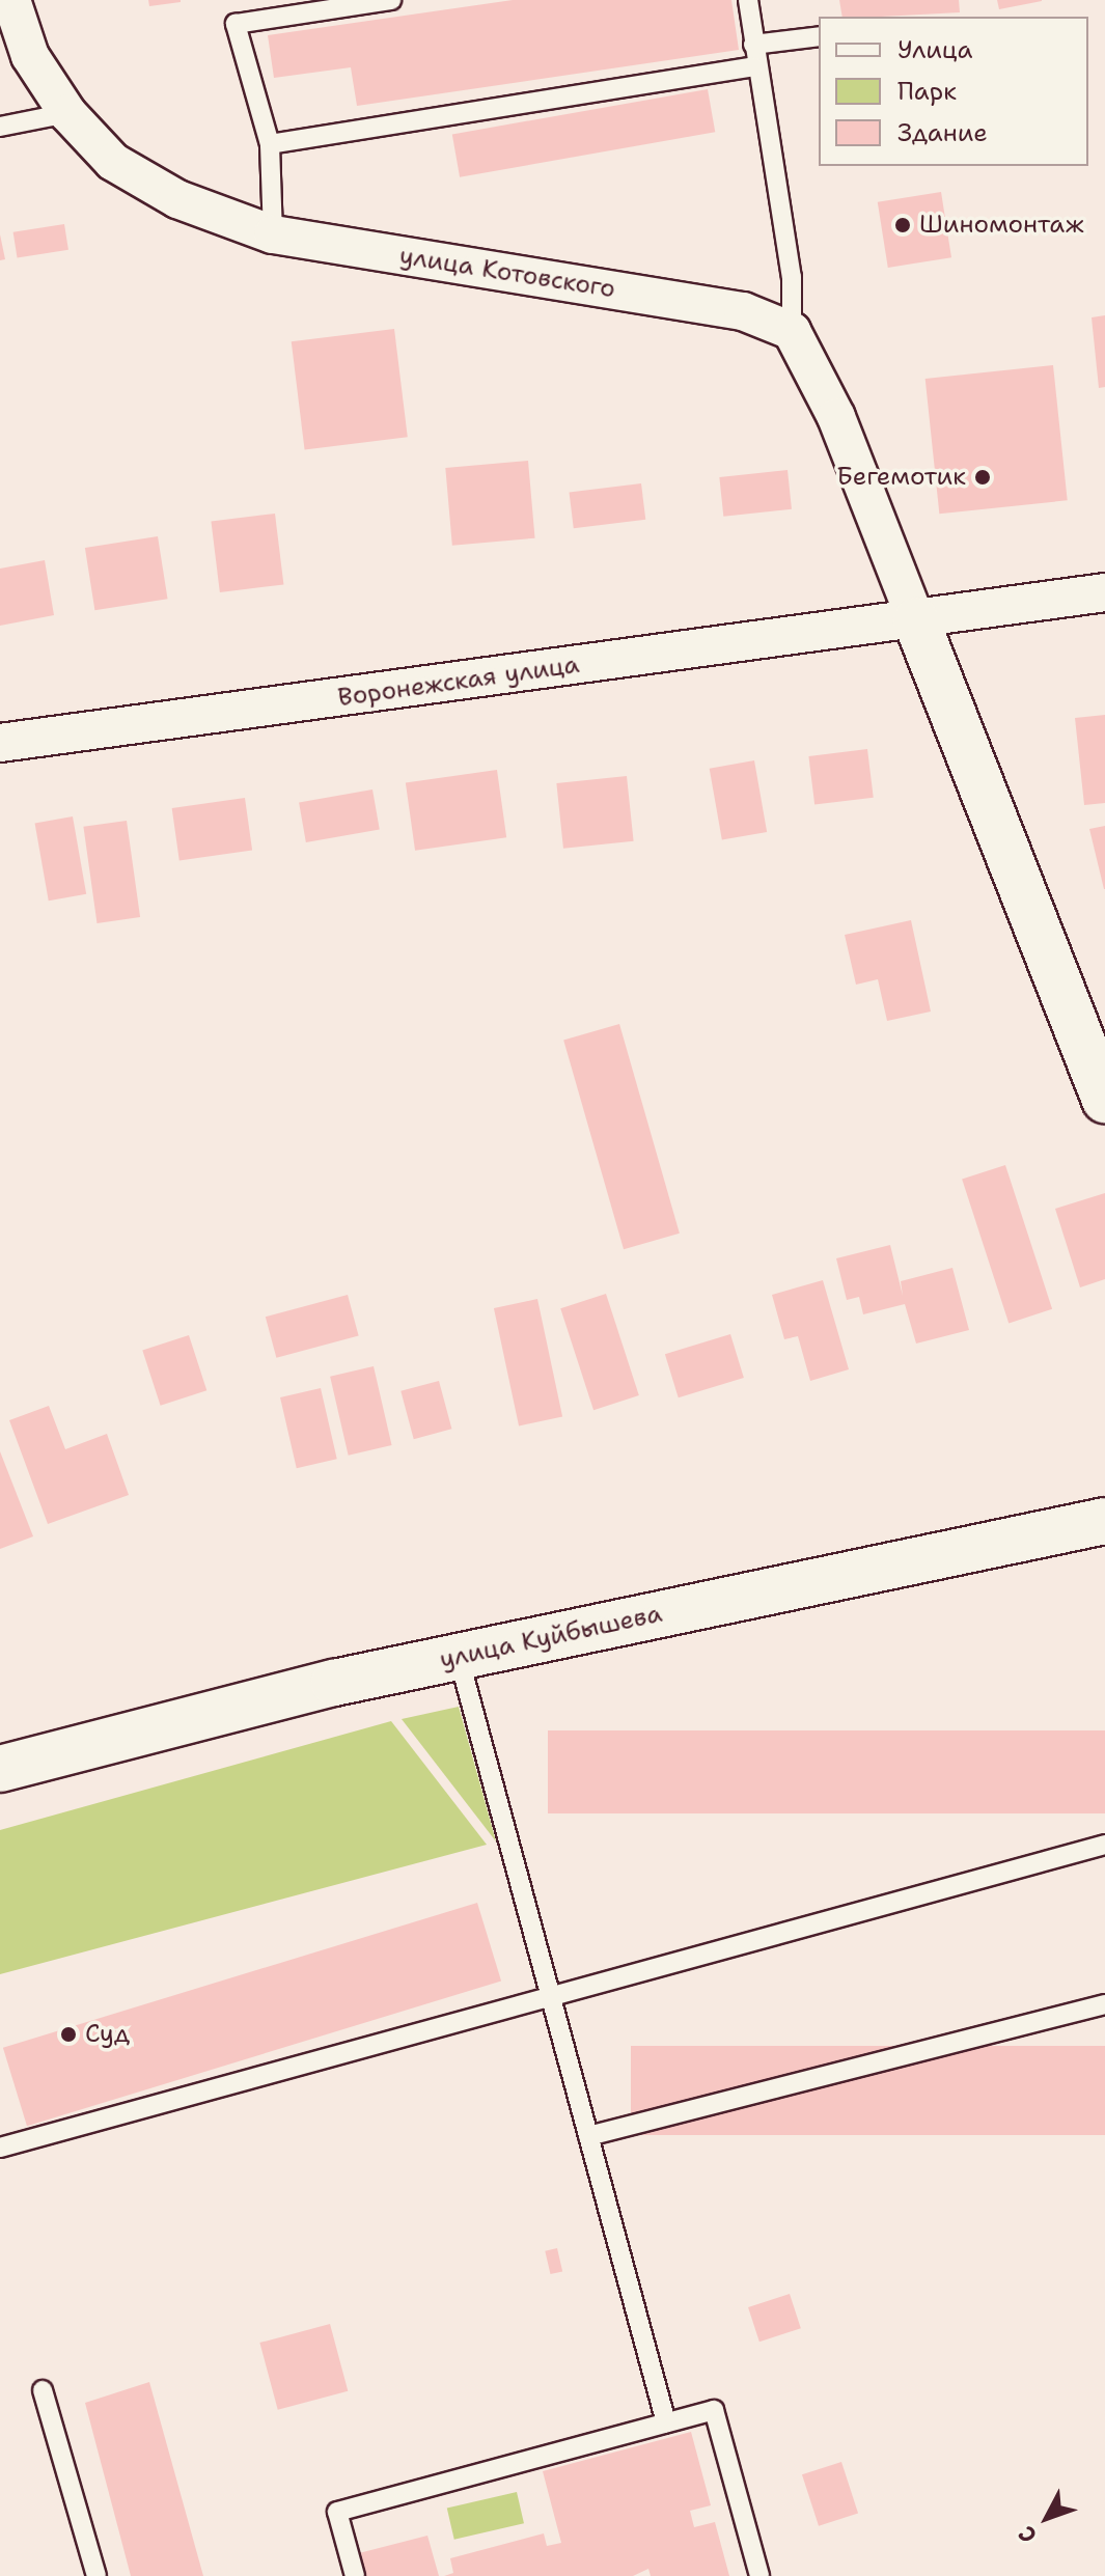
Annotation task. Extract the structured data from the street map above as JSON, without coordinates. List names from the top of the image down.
{
  "streets": {
    "street": ["улица Котовского", "Воронежская улица", "улица Куйбышева"]
  },
  "places": ["Шиномонтаж", "Бегемотик", "Суд"],
  "legend": ["Улица", "Парк", "Здание"],
  "north": "bottom left"
}
